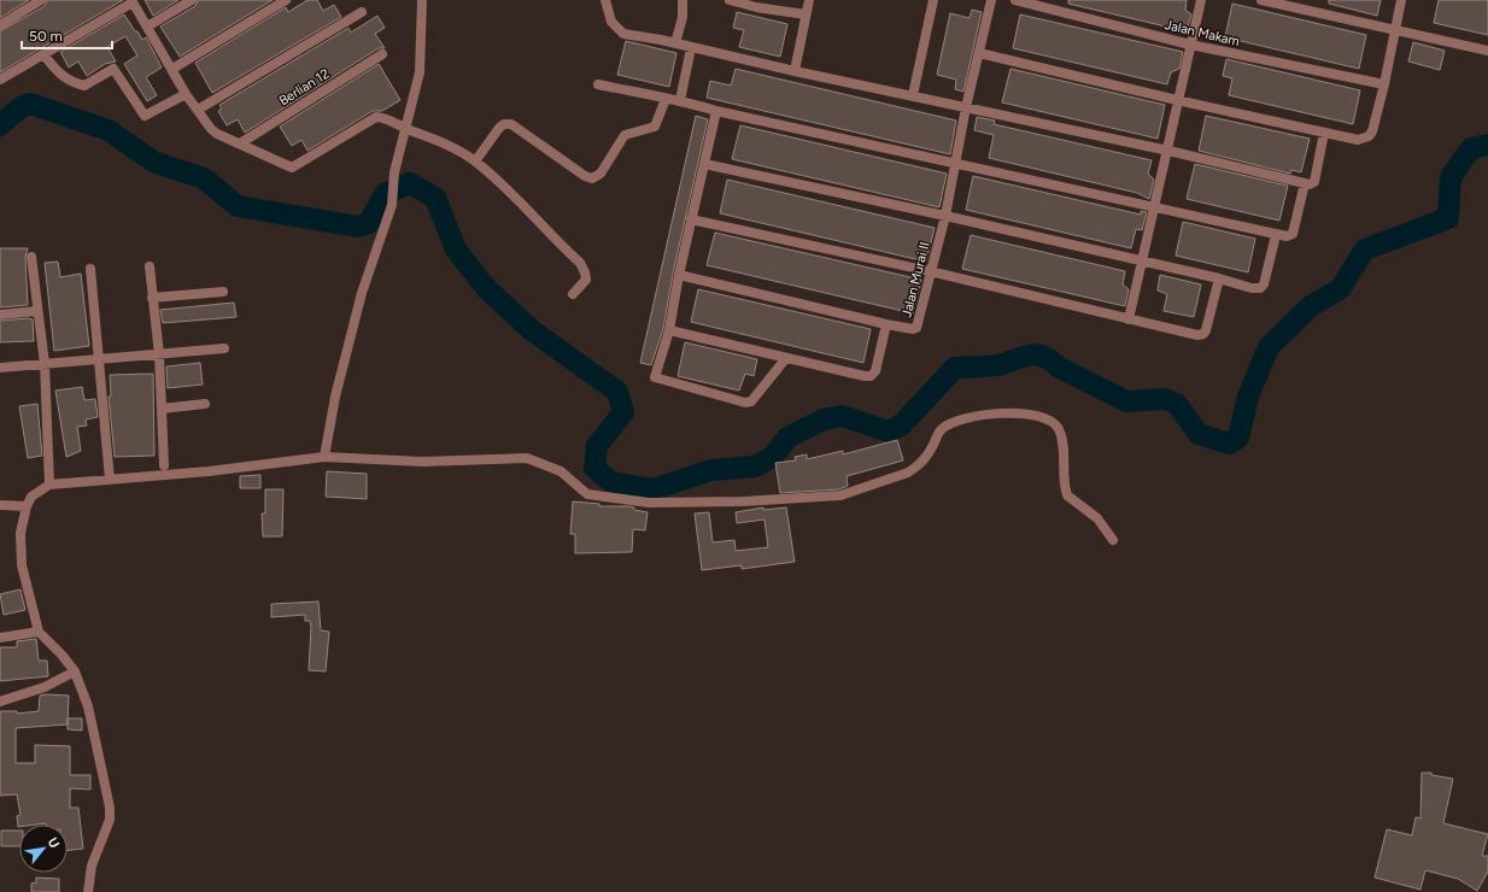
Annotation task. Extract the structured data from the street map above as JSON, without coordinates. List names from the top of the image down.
{
  "streets": {
    "street": ["Jalan Makam", "Berlian 12", "Jalan Murai II"]
  },
  "scale_bar": "50 m",
  "north": "top right"
}
